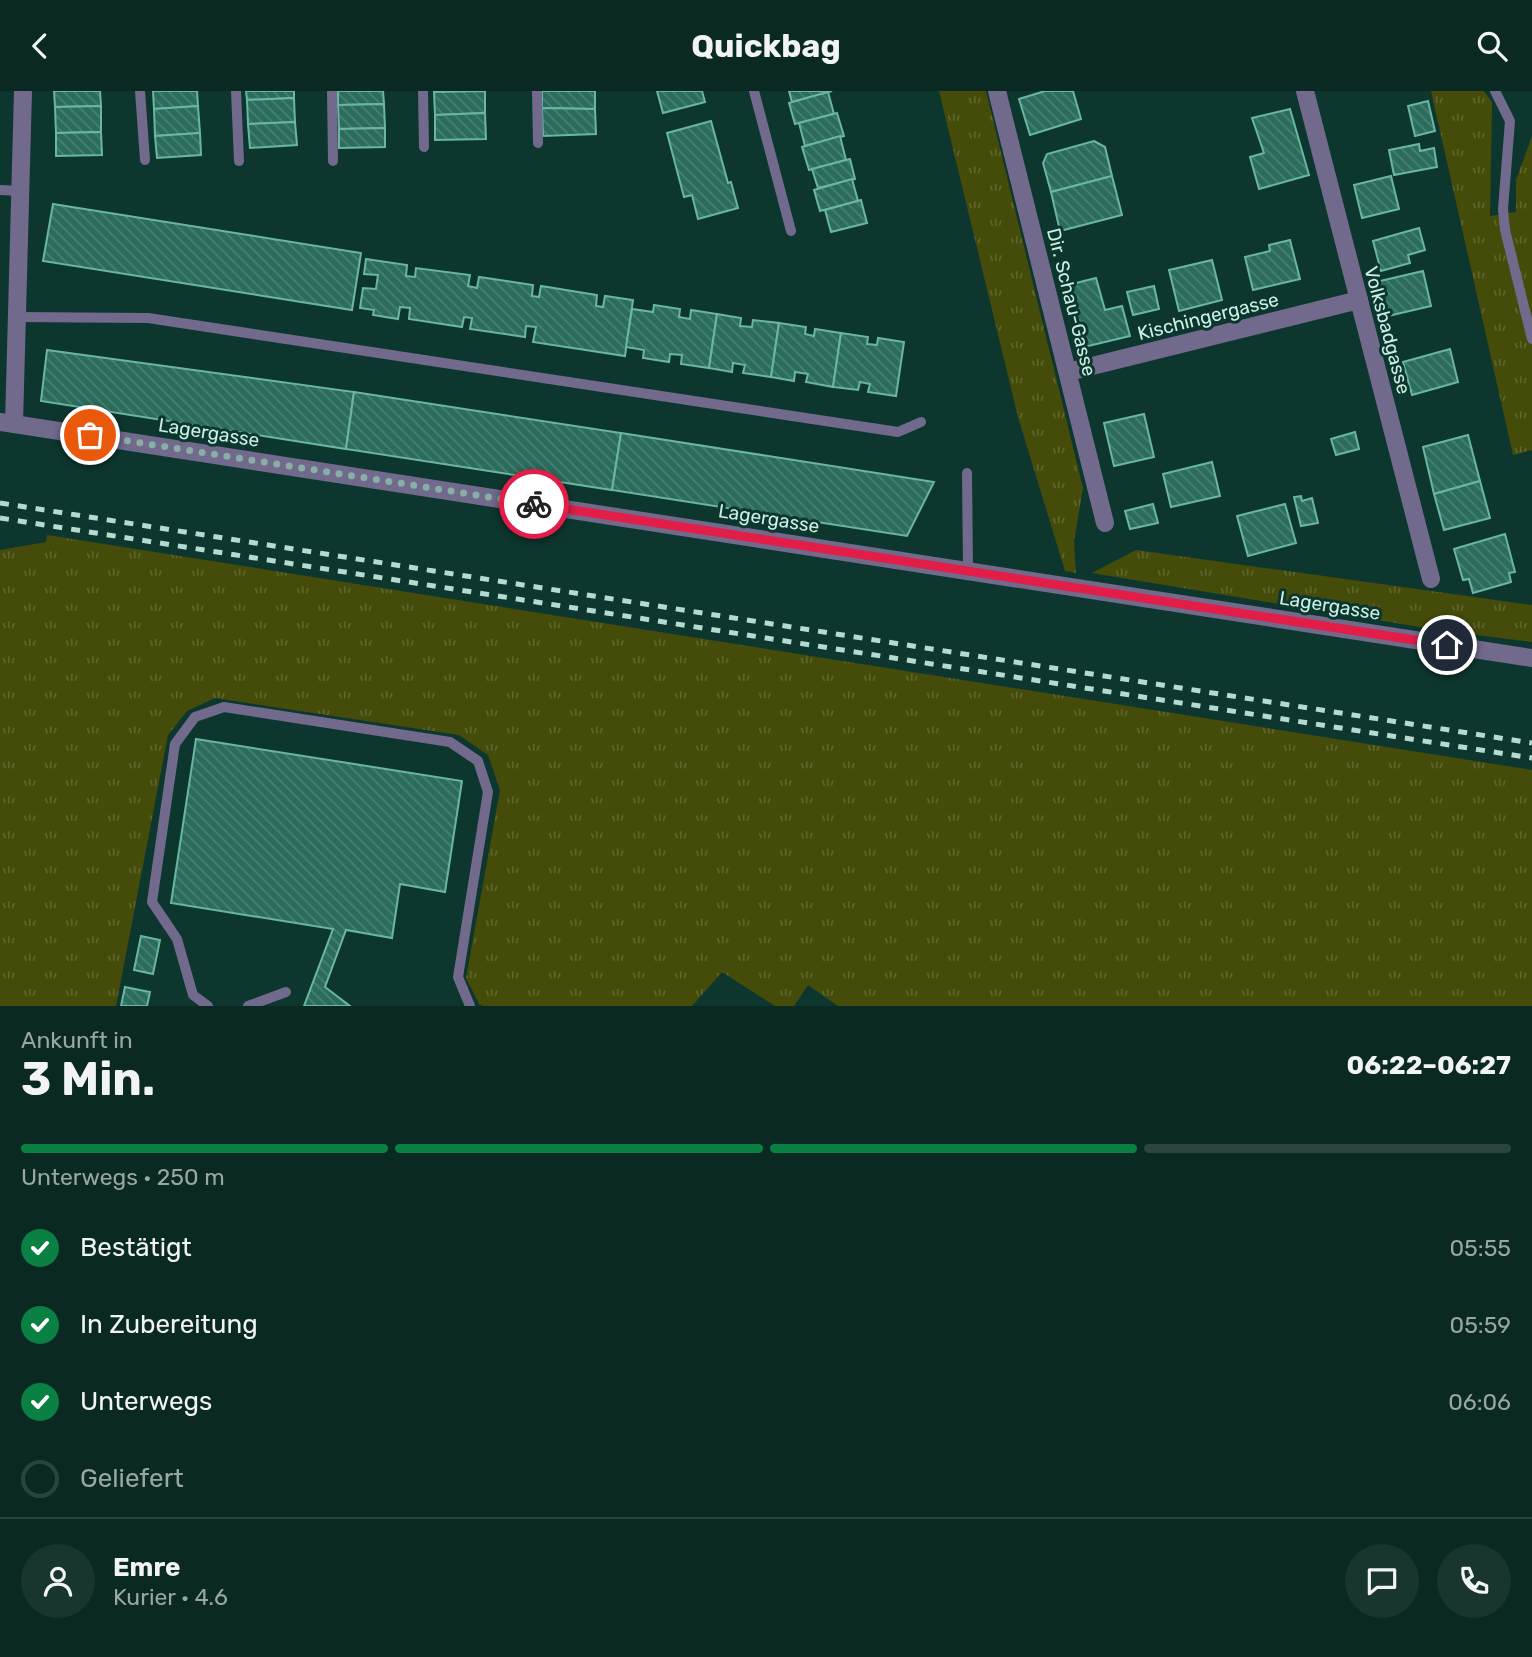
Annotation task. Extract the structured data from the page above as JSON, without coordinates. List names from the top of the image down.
{
  "streets": {
    "street": [
      "Dir. Schau-Gasse",
      "Kischingergasse",
      "Volksbadgasse",
      "Lagergasse"
    ]
  },
  "crossings": [
    ["Dir. Schau-Gasse", "Kischingergasse"],
    ["Kischingergasse", "Volksbadgasse"]
  ],
  "page": {
    "header": "Quickbag",
    "heading": ["3 Min.", "Ankunft in", "06:22–06:27"],
    "panel": ["Emre", "Kurier · 4.6"],
    "bar": "Unterwegs · 250 m",
    "list": [
      ["Bestätigt", "05:55"],
      ["In Zubereitung", "05:59"],
      ["Unterwegs", "06:06"],
      "Geliefert"
    ]
  }
}
